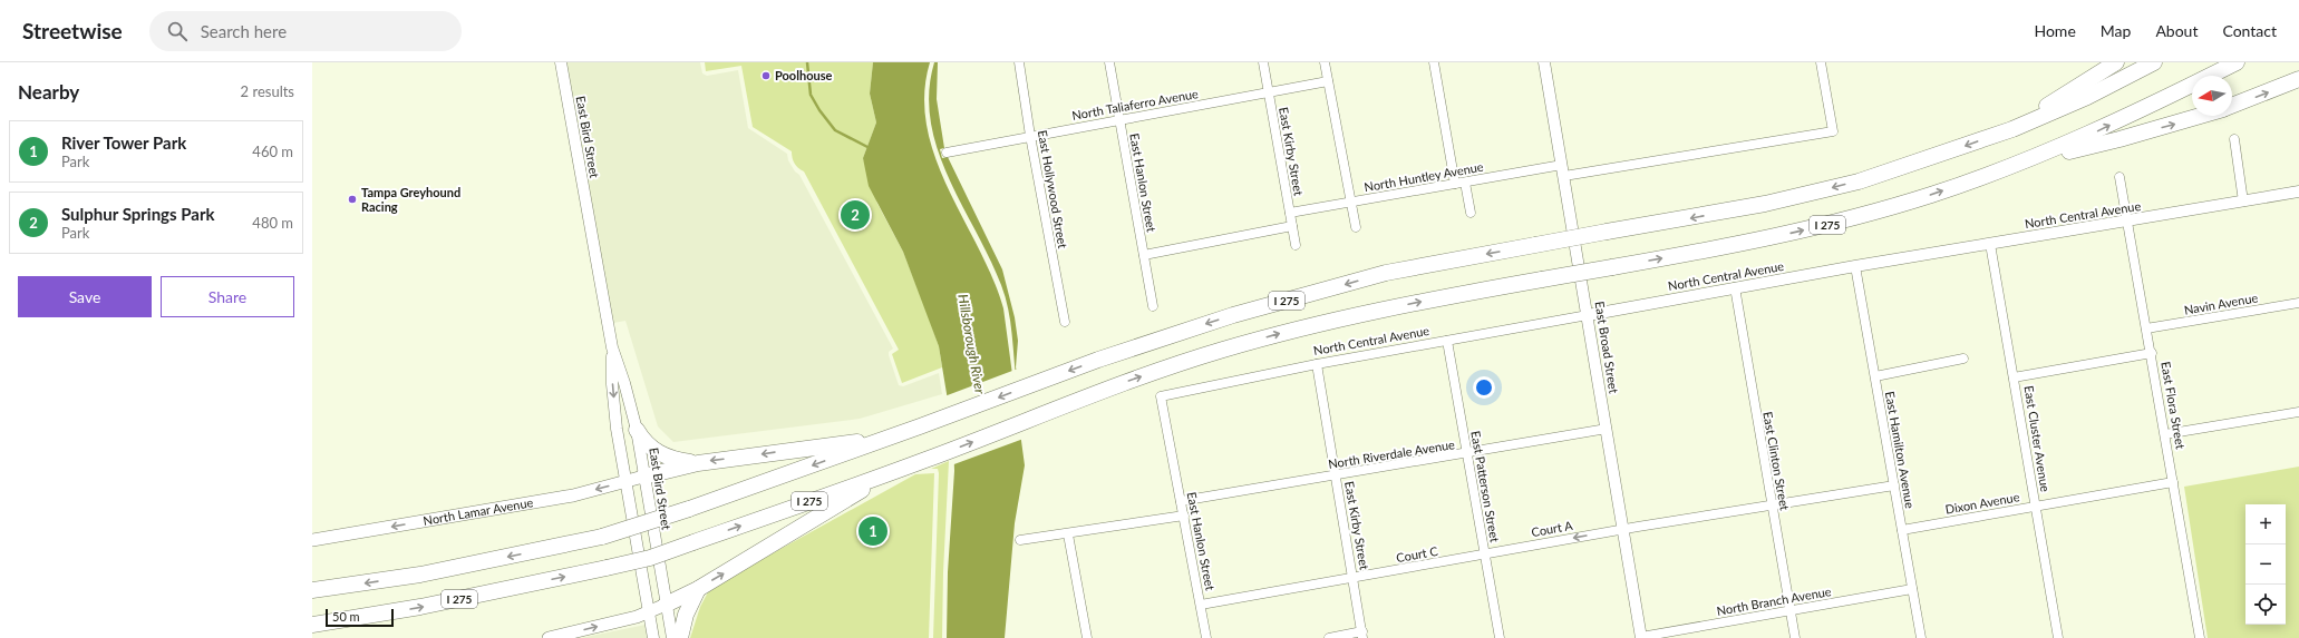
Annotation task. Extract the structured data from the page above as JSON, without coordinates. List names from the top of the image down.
{
  "streets": {
    "highway": ["I 275"],
    "main road": ["North Lamar Avenue"],
    "street": [
      "North Taliaferro Avenue",
      "East Bird Street",
      "East Kirby Street",
      "North Huntley Avenue",
      "East Hanlon Street",
      "East Hollywood Street",
      "North Central Avenue",
      "Navin Avenue",
      "East Broad Street",
      "East Flora Street",
      "East Cluster Avenue",
      "East Hamilton Avenue",
      "North Riverdale Avenue",
      "East Clinton Street",
      "East Patterson Street",
      "Dixon Avenue",
      "Court A",
      "Court C",
      "North Branch Avenue"
    ]
  },
  "crossings": [
    ["North Taliaferro Avenue", "East Kirby Street"],
    ["North Taliaferro Avenue", "East Hanlon Street"],
    ["North Taliaferro Avenue", "East Hollywood Street"],
    ["East Bird Street", "North Lamar Avenue"],
    ["East Kirby Street", "North Huntley Avenue"],
    ["East Kirby Street", "North Central Avenue"],
    ["East Kirby Street", "North Riverdale Avenue"],
    ["East Kirby Street", "Court C"],
    ["North Huntley Avenue", "East Broad Street"],
    ["East Hanlon Street", "North Central Avenue"],
    ["East Hanlon Street", "North Riverdale Avenue"],
    ["East Hanlon Street", "Court C"],
    ["North Central Avenue", "East Broad Street"],
    ["North Central Avenue", "East Flora Street"],
    ["North Central Avenue", "East Cluster Avenue"],
    ["North Central Avenue", "East Hamilton Avenue"],
    ["North Central Avenue", "East Clinton Street"],
    ["North Central Avenue", "East Patterson Street"],
    ["Navin Avenue", "East Flora Street"],
    ["East Broad Street", "North Riverdale Avenue"],
    ["East Broad Street", "Court A"],
    ["East Broad Street", "North Branch Avenue"],
    ["East Flora Street", "Dixon Avenue"],
    ["East Cluster Avenue", "Dixon Avenue"],
    ["East Hamilton Avenue", "Dixon Avenue"],
    ["East Hamilton Avenue", "North Branch Avenue"],
    ["North Riverdale Avenue", "East Patterson Street"],
    ["East Clinton Street", "North Branch Avenue"],
    ["East Patterson Street", "Court A"],
    ["East Patterson Street", "Court C"],
    ["Court A", "Court C"]
  ],
  "one_way": ["North Lamar Avenue", "Court A"],
  "water": ["Hillsborough River"],
  "places": ["Poolhouse", "Tampa Greyhound Racing"],
  "scale_bar": "50 m",
  "north": "left",
  "page": {
    "header": "Streetwise",
    "search": "Search here",
    "nav": [
      "Home",
      "Map",
      "About",
      "Contact"
    ],
    "heading": ["Nearby", "2 results"],
    "list": [
      {
        "mark": "1",
        "name": "River Tower Park",
        "note": "Park",
        "value": "460 m"
      },
      {
        "mark": "2",
        "name": "Sulphur Springs Park",
        "note": "Park",
        "value": "480 m"
      }
    ],
    "pins": ["2", "1"],
    "buttons": ["Save", "Share"],
    "map_buttons": ["+", "−"],
    "scale": "50 m"
  }
}
